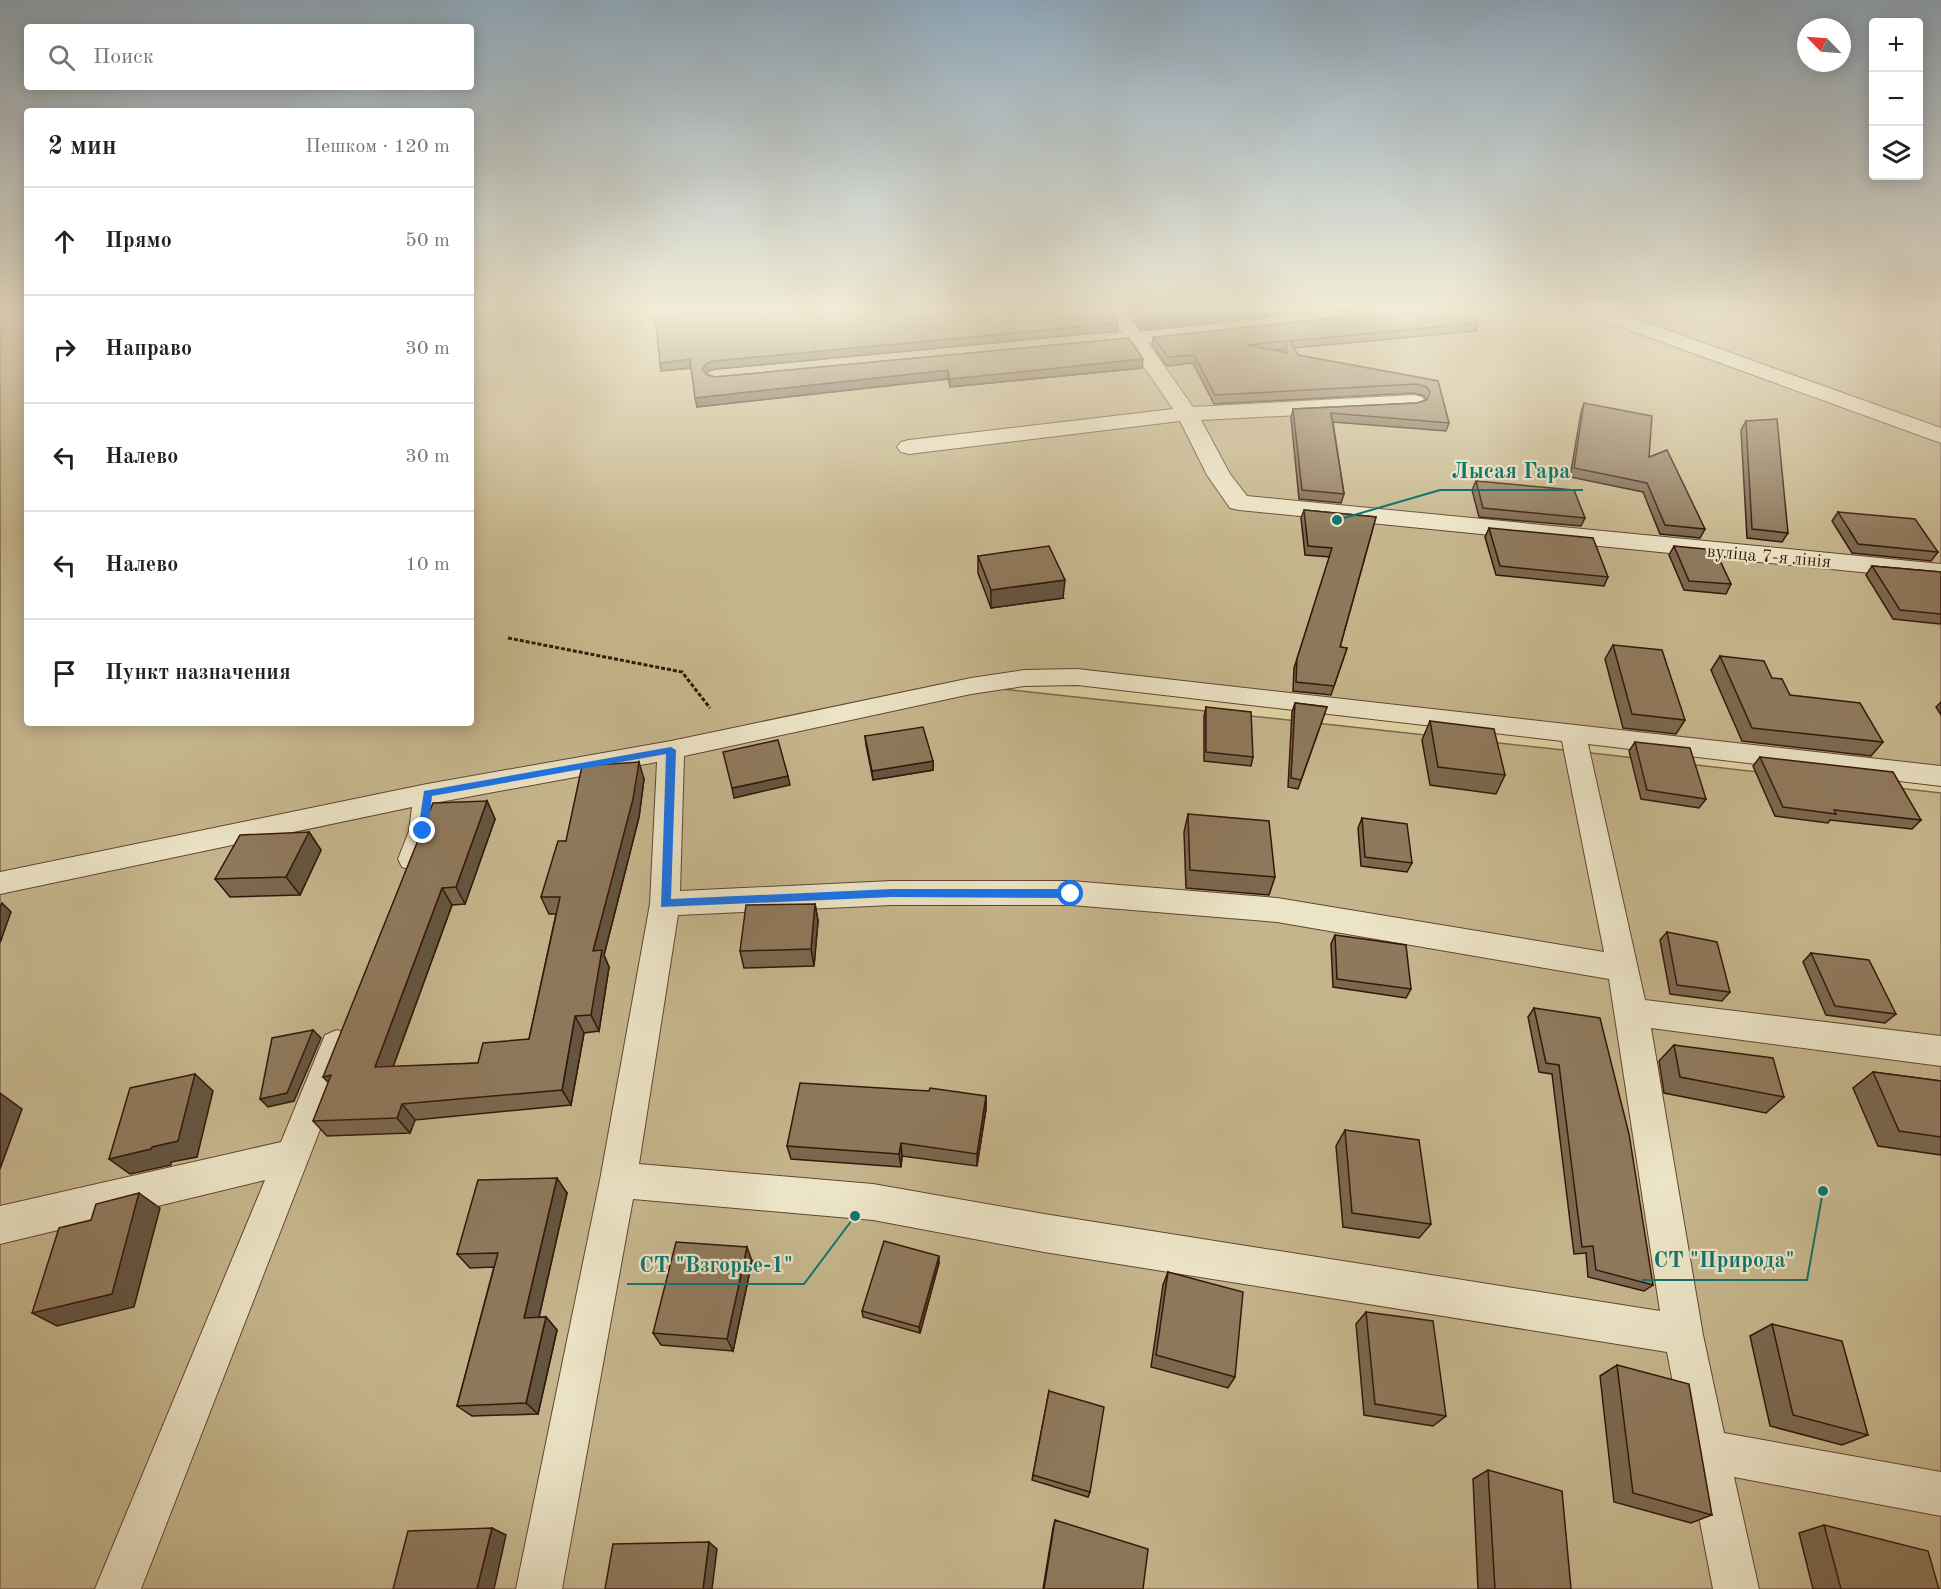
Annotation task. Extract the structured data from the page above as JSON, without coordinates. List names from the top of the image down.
{
  "streets": {
    "street": ["вуліца 7-я лінія"]
  },
  "places": ["Лысая Гара", "СТ \"Природа\"", "СТ \"Взгорье-1\""],
  "north": "top left",
  "page": {
    "map_buttons": ["+", "−"],
    "search": "Поиск",
    "heading": ["2 мин", "Пешком · 120 m"],
    "list": [
      ["Прямо", "50 m"],
      ["Направо", "30 m"],
      ["Налево", "30 m"],
      ["Налево", "10 m"],
      "Пункт назначения"
    ]
  }
}
